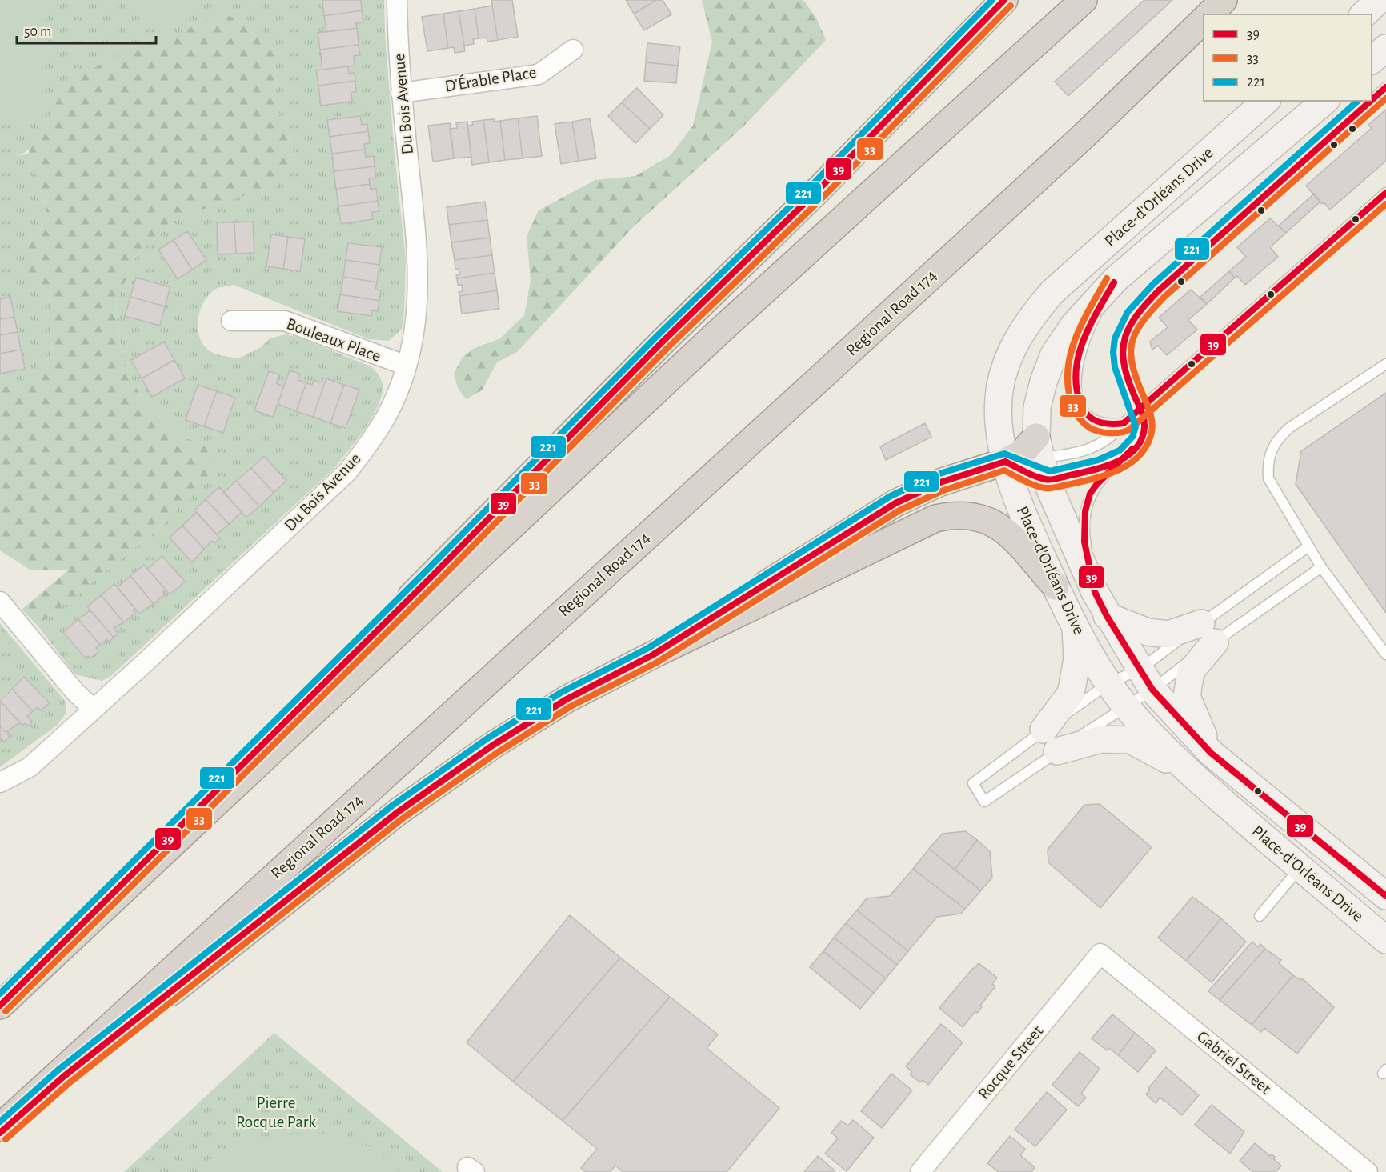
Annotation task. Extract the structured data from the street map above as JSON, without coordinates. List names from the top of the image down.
{
  "streets": {
    "highway": ["Regional Road 174"],
    "main road": ["Place-d'Orléans Drive"],
    "street": [
      "D'Érable Place",
      "Du Bois Avenue",
      "Bouleaux Place",
      "Rocque Street",
      "Gabriel Street"
    ]
  },
  "crossings": [
    ["D'Érable Place", "Du Bois Avenue"],
    ["Du Bois Avenue", "Bouleaux Place"],
    ["Rocque Street", "Gabriel Street"]
  ],
  "parks": ["Pierre Rocque Park"],
  "lines": ["transit line 39", "transit line 221", "transit line 33"],
  "legend": ["39", "33", "221"],
  "scale_bar": "50 m"
}
